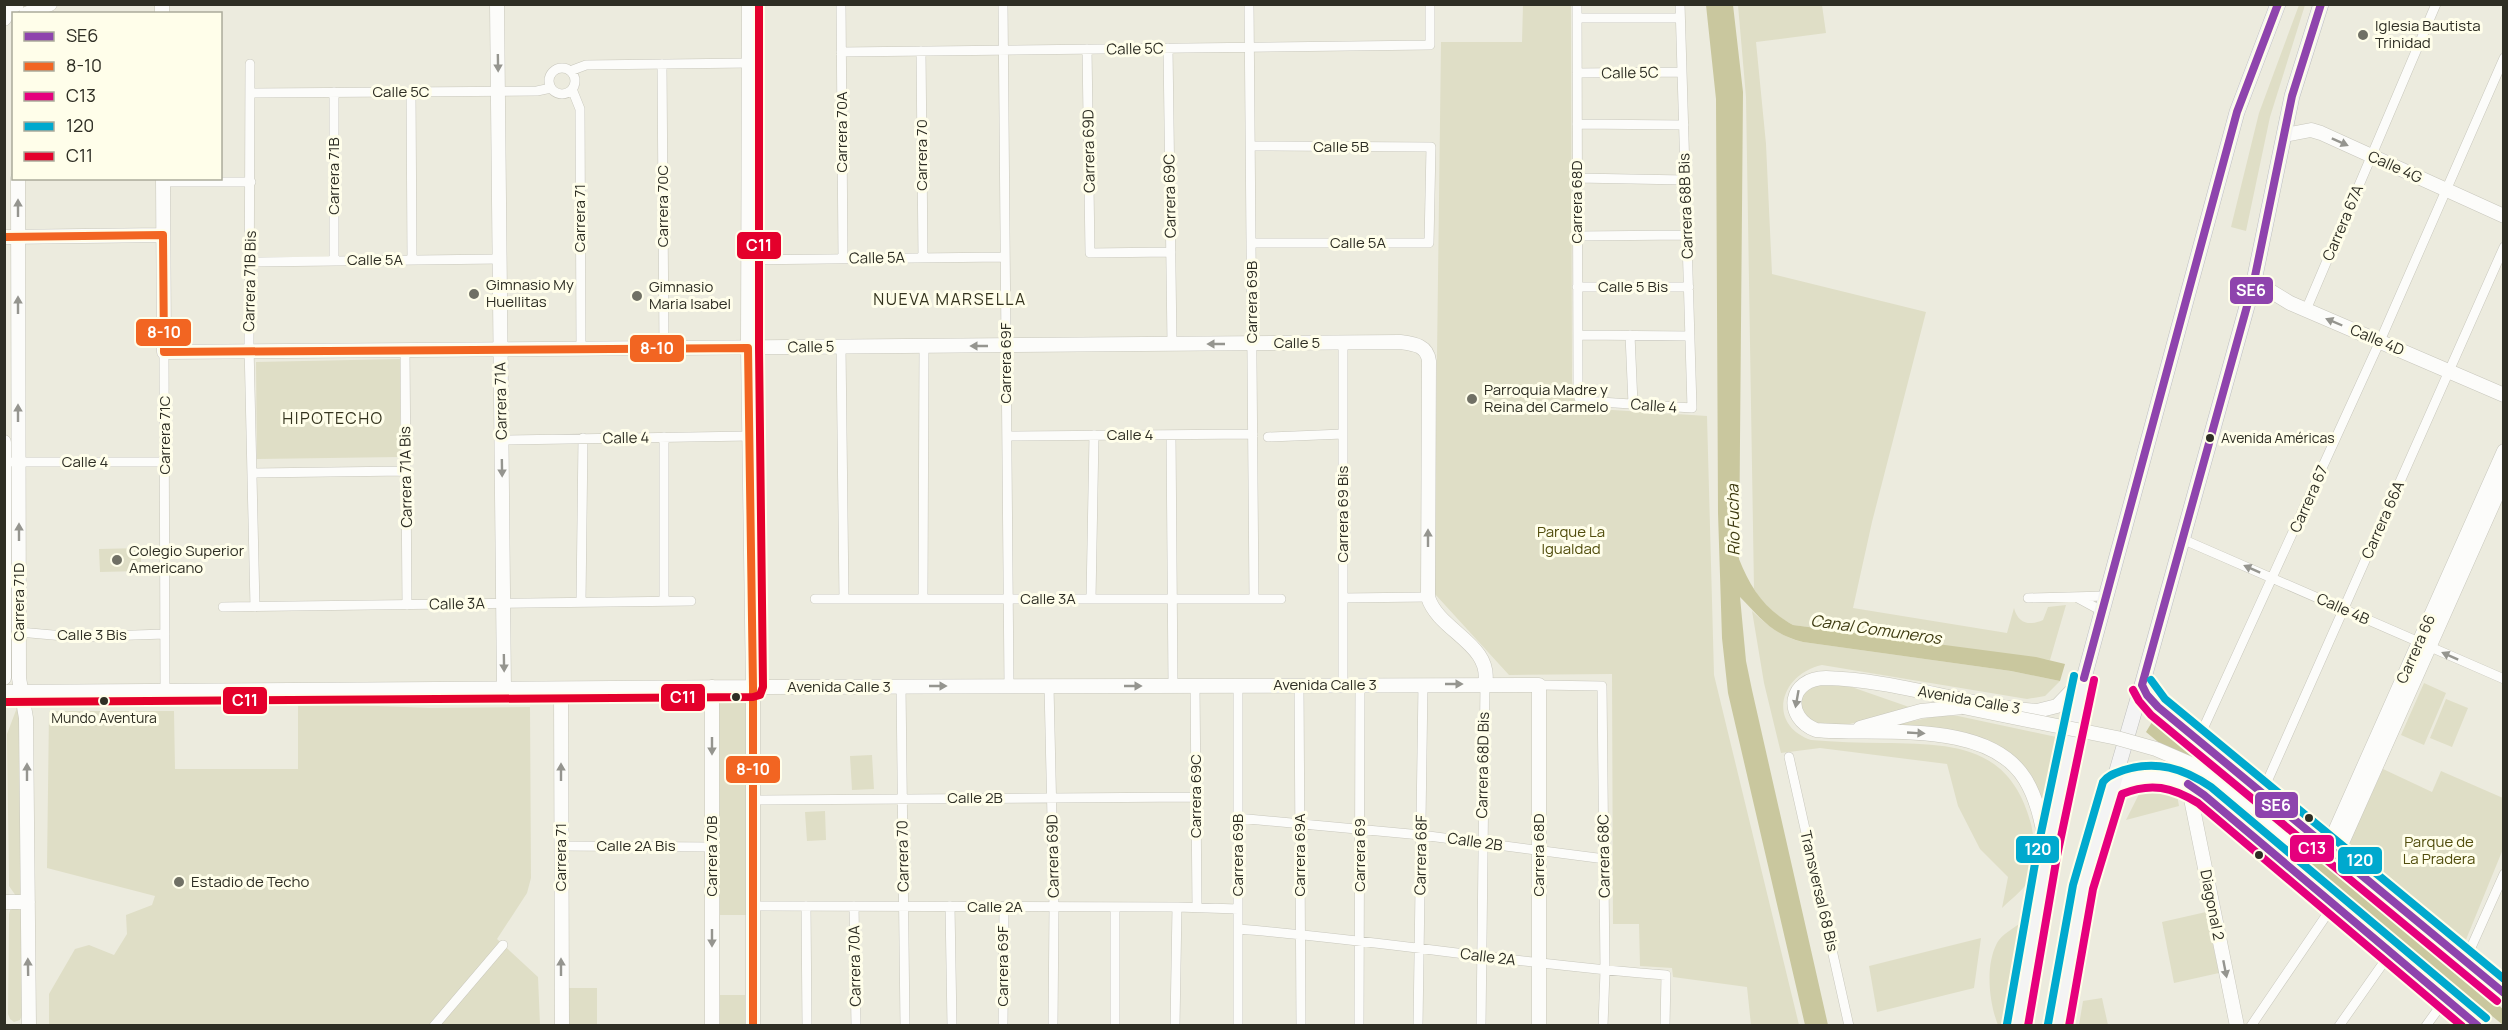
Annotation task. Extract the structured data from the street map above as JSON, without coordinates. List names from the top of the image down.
{
  "streets": {
    "street": [
      "Calle 5C",
      "Carrera 70A",
      "Calle 5B",
      "Carrera 69D",
      "Carrera 70",
      "Calle 4G",
      "Carrera 71B",
      "Carrera 69C",
      "Carrera 68D",
      "Carrera 70C",
      "Carrera 68B Bis",
      "Carrera 71",
      "Carrera 67A",
      "Calle 5A",
      "Carrera 71B Bis",
      "Calle 5 Bis",
      "Carrera 69B",
      "Calle 4D",
      "Calle 5",
      "Carrera 69F",
      "Carrera 71A",
      "Calle 4",
      "Carrera 71C",
      "Carrera 71A Bis",
      "Carrera 67",
      "Carrera 69 Bis",
      "Carrera 66A",
      "Calle 3A",
      "Carrera 71D",
      "Calle 4B",
      "Calle 3 Bis",
      "Carrera 66",
      "Avenida Calle 3",
      "Carrera 68D Bis",
      "Calle 2B",
      "Calle 2A Bis",
      "Carrera 69A",
      "Carrera 69",
      "Carrera 68F",
      "Carrera 70B",
      "Carrera 68C",
      "Transversal 68 Bis",
      "Diagonal 2",
      "Calle 2A"
    ]
  },
  "crossings": [
    ["Calle 5C", "Carrera 70A"],
    ["Calle 5C", "Carrera 69D"],
    ["Calle 5C", "Carrera 70"],
    ["Calle 5C", "Carrera 71B"],
    ["Calle 5C", "Carrera 69C"],
    ["Calle 5C", "Carrera 68D"],
    ["Calle 5C", "Carrera 68B Bis"],
    ["Calle 5C", "Carrera 71"],
    ["Calle 5C", "Carrera 71B Bis"],
    ["Calle 5C", "Carrera 69B"],
    ["Calle 5C", "Carrera 69F"],
    ["Calle 5C", "Carrera 71A"],
    ["Carrera 70A", "Calle 5A"],
    ["Carrera 70A", "Calle 2A"],
    ["Calle 5B", "Calle 5A"],
    ["Calle 5B", "Carrera 69B"],
    ["Carrera 69D", "Carrera 69C"],
    ["Carrera 69D", "Avenida Calle 3"],
    ["Carrera 69D", "Calle 2B"],
    ["Carrera 69D", "Calle 2A"],
    ["Carrera 70", "Calle 5A"],
    ["Carrera 70", "Avenida Calle 3"],
    ["Carrera 70", "Calle 2B"],
    ["Carrera 70", "Calle 2A"],
    ["Calle 4G", "Carrera 67A"],
    ["Calle 4G", "Carrera 67"],
    ["Carrera 71B", "Calle 5A"],
    ["Carrera 69C", "Calle 5"],
    ["Carrera 69C", "Avenida Calle 3"],
    ["Carrera 69C", "Calle 2B"],
    ["Carrera 69C", "Calle 2A"],
    ["Carrera 68D", "Calle 5 Bis"],
    ["Carrera 68D", "Calle 4"],
    ["Carrera 68D", "Avenida Calle 3"],
    ["Carrera 68D", "Calle 2B"],
    ["Carrera 68D", "Calle 2A"],
    ["Carrera 70C", "Calle 5"],
    ["Carrera 68B Bis", "Calle 5 Bis"],
    ["Carrera 68B Bis", "Calle 4"],
    ["Carrera 71", "Calle 5"],
    ["Carrera 71", "Avenida Calle 3"],
    ["Carrera 71", "Calle 2A Bis"],
    ["Carrera 67A", "Calle 4D"],
    ["Calle 5A", "Carrera 71B Bis"],
    ["Calle 5A", "Carrera 69B"],
    ["Calle 5A", "Carrera 69F"],
    ["Calle 5A", "Carrera 71A"],
    ["Carrera 71B Bis", "Calle 5"],
    ["Carrera 71B Bis", "Calle 3A"],
    ["Carrera 69B", "Calle 5"],
    ["Carrera 69B", "Calle 4"],
    ["Carrera 69B", "Calle 3A"],
    ["Carrera 69B", "Avenida Calle 3"],
    ["Carrera 69B", "Calle 2B"],
    ["Carrera 69B", "Calle 2A"],
    ["Calle 4D", "Carrera 67"],
    ["Calle 4D", "Carrera 66A"],
    ["Calle 5", "Carrera 69F"],
    ["Calle 5", "Carrera 71A"],
    ["Calle 5", "Carrera 71C"],
    ["Calle 5", "Carrera 71A Bis"],
    ["Calle 5", "Carrera 69 Bis"],
    ["Carrera 69F", "Calle 4"],
    ["Carrera 69F", "Calle 3A"],
    ["Carrera 69F", "Avenida Calle 3"],
    ["Carrera 69F", "Calle 2A"],
    ["Carrera 71A", "Calle 4"],
    ["Carrera 71A", "Calle 3A"],
    ["Carrera 71A", "Avenida Calle 3"],
    ["Calle 4", "Carrera 71C"],
    ["Calle 4", "Carrera 71D"],
    ["Carrera 71C", "Calle 3 Bis"],
    ["Carrera 71C", "Avenida Calle 3"],
    ["Carrera 71A Bis", "Calle 3A"],
    ["Carrera 67", "Calle 4B"],
    ["Carrera 69 Bis", "Avenida Calle 3"],
    ["Carrera 66A", "Calle 4B"],
    ["Carrera 71D", "Calle 3 Bis"],
    ["Carrera 71D", "Avenida Calle 3"],
    ["Calle 4B", "Carrera 66"],
    ["Carrera 66", "Avenida Calle 3"],
    ["Avenida Calle 3", "Carrera 68D Bis"],
    ["Avenida Calle 3", "Carrera 69A"],
    ["Avenida Calle 3", "Carrera 69"],
    ["Avenida Calle 3", "Carrera 68F"],
    ["Avenida Calle 3", "Carrera 70B"],
    ["Avenida Calle 3", "Carrera 68C"],
    ["Avenida Calle 3", "Diagonal 2"],
    ["Carrera 68D Bis", "Calle 2B"],
    ["Carrera 68D Bis", "Calle 2A"],
    ["Calle 2B", "Carrera 69A"],
    ["Calle 2B", "Carrera 69"],
    ["Calle 2B", "Carrera 68F"],
    ["Calle 2B", "Carrera 68C"],
    ["Calle 2A Bis", "Carrera 70B"],
    ["Carrera 69A", "Calle 2A"],
    ["Carrera 69", "Calle 2A"],
    ["Carrera 68F", "Calle 2A"],
    ["Carrera 68C", "Calle 2A"]
  ],
  "one_way": [
    "Calle 4G",
    "Carrera 71",
    "Carrera 71D",
    "Calle 4B",
    "Diagonal 2"
  ],
  "districts": ["NUEVA MARSELLA", "HIPOTECHO"],
  "water": ["Río Fucha", "Canal Comuneros"],
  "parks": ["Parque La Igualdad", "Parque de La Pradera"],
  "places": [
    "Iglesia Bautista Trinidad",
    "Gimnasio My Huellitas",
    "Gimnasio Maria Isabel",
    "Parroquia Madre y Reina del Carmelo",
    "Avenida Américas",
    "Colegio Superior Americano",
    "Mundo Aventura",
    "Estadio de Techo"
  ],
  "lines": [
    "transit line SE6",
    "transit line C11",
    "transit line 8-10",
    "transit line 120",
    "transit line C13"
  ],
  "legend": [
    "SE6",
    "8-10",
    "C13",
    "120",
    "C11"
  ]
}
